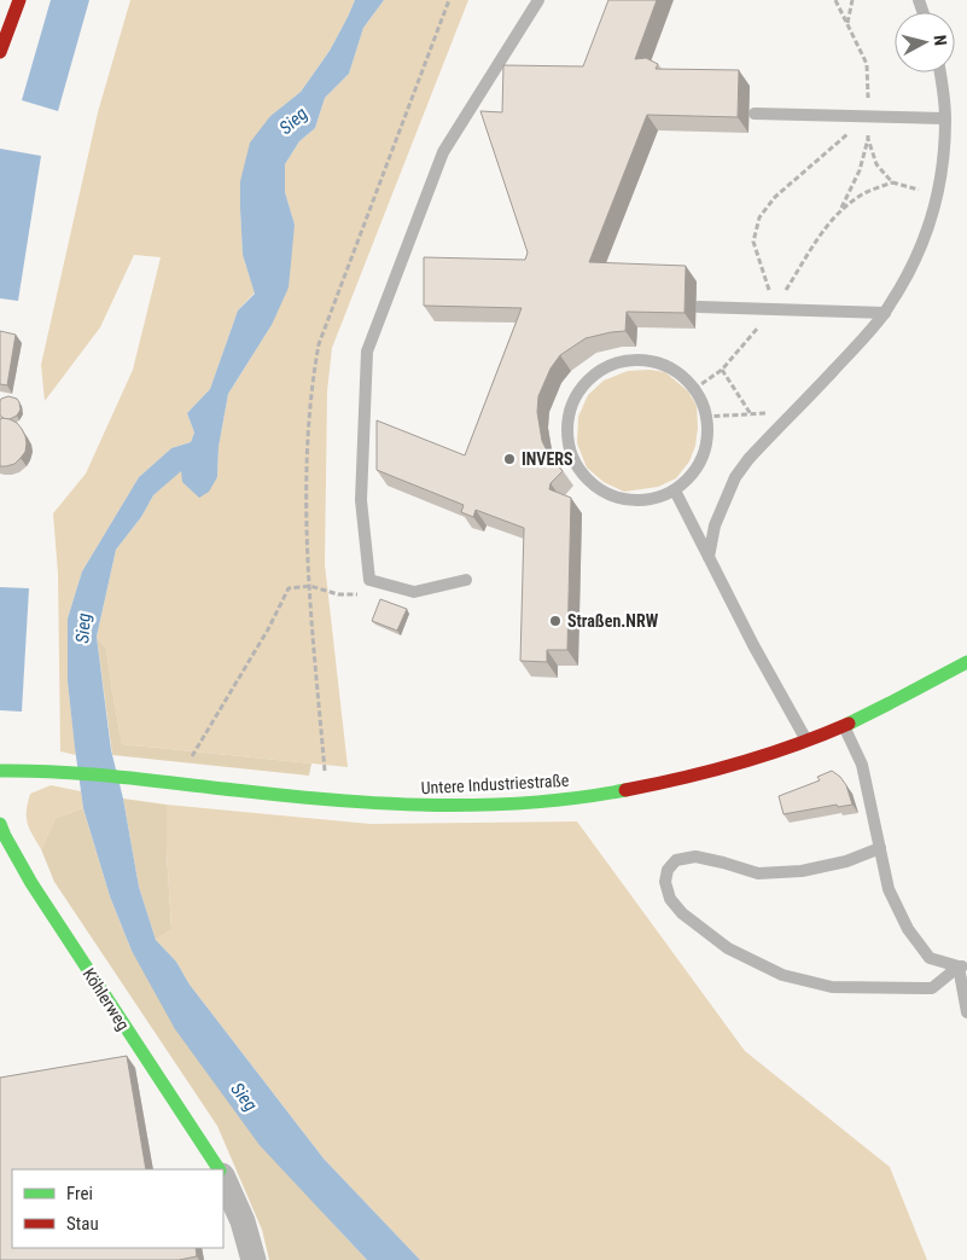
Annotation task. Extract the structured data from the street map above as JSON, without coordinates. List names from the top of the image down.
{
  "streets": {
    "street": ["Untere Industriestraße", "Köhlerweg"]
  },
  "water": ["Sieg"],
  "places": ["INVERS", "Straßen.NRW"],
  "legend": ["Frei", "Stau"],
  "north": "right"
}
